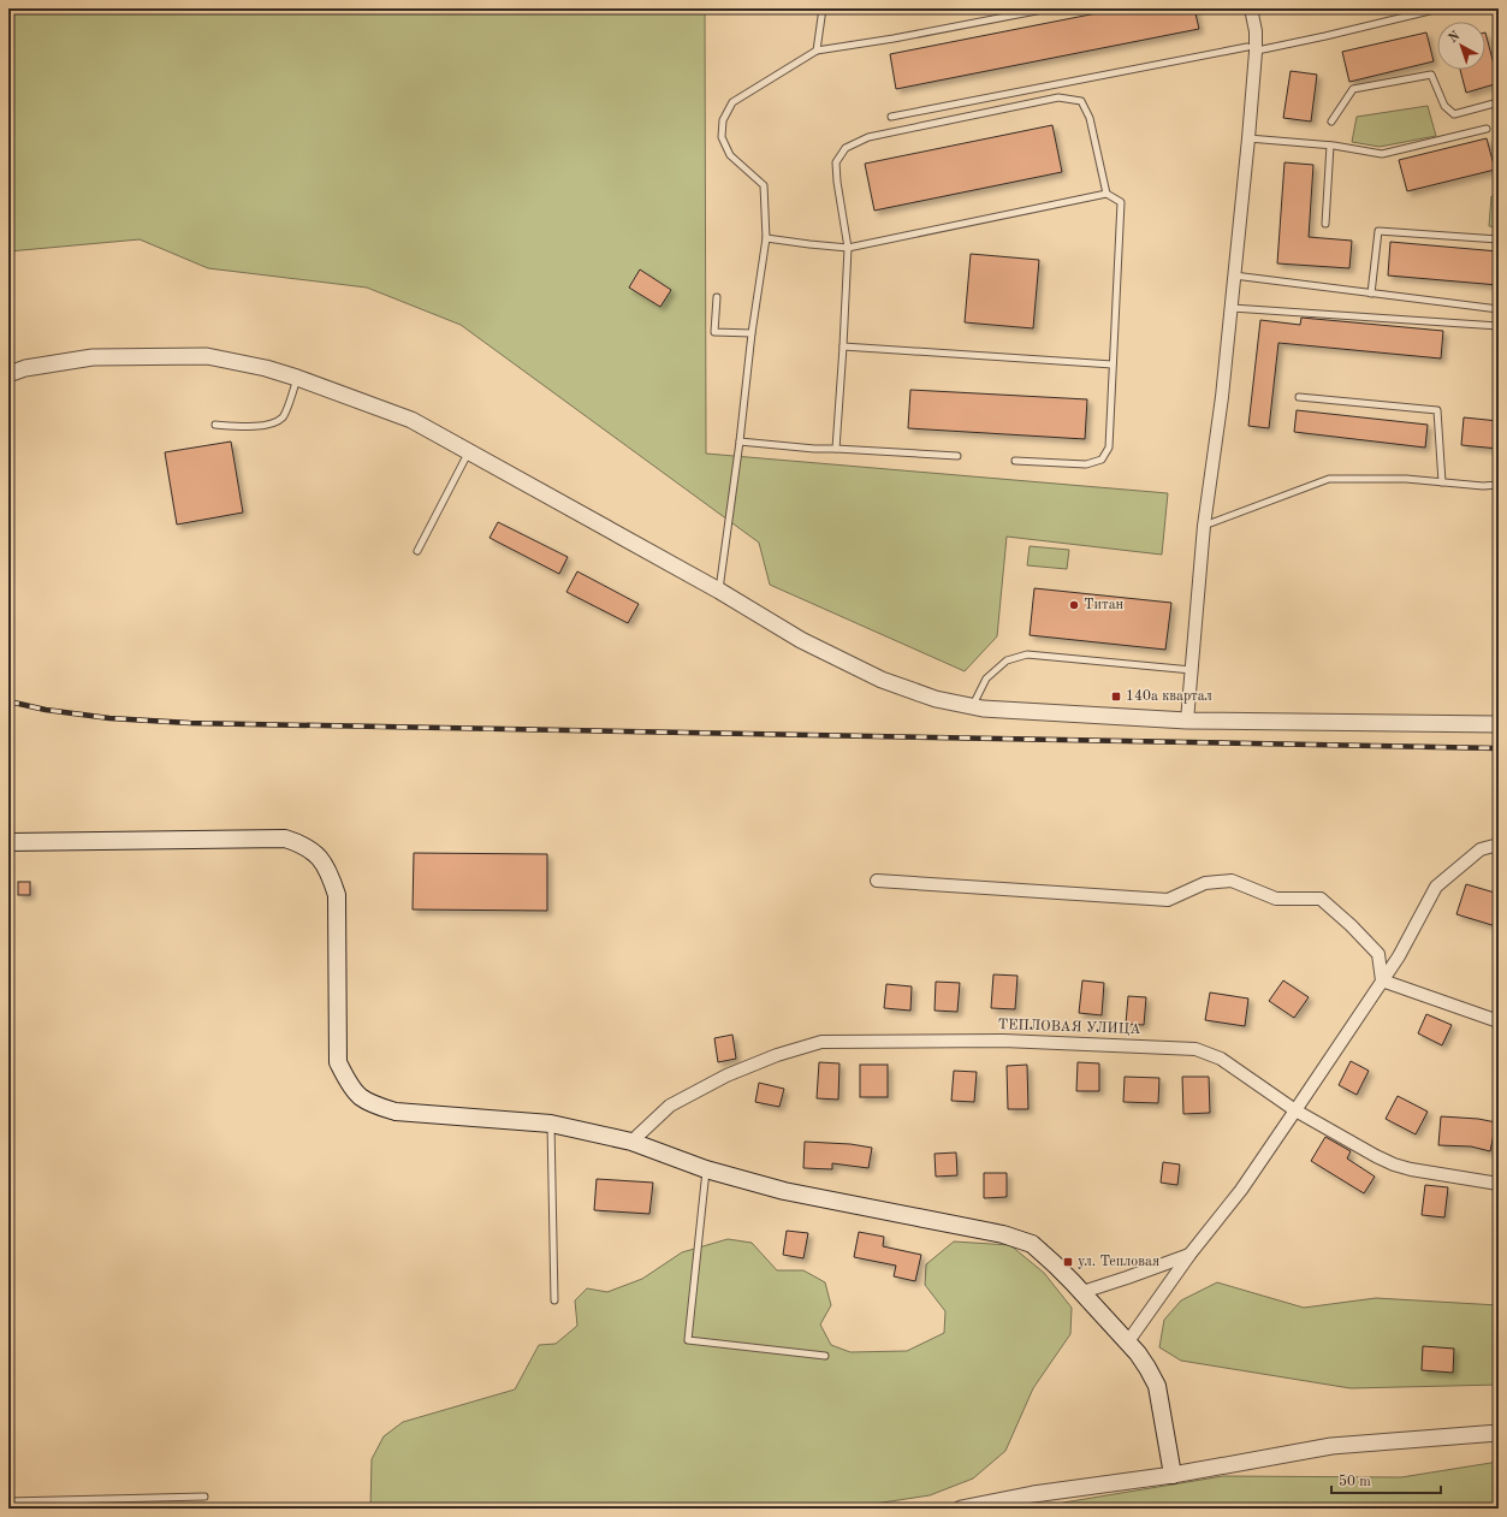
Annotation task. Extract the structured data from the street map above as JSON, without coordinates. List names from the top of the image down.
{
  "streets": {
    "street": ["ТЕПЛОВАЯ УЛИЦА"]
  },
  "places": {
    "other": ["Титан"],
    "transit": ["140а квартал", "ул. Тепловая"]
  },
  "scale_bar": "50 m",
  "north": "top left"
}
